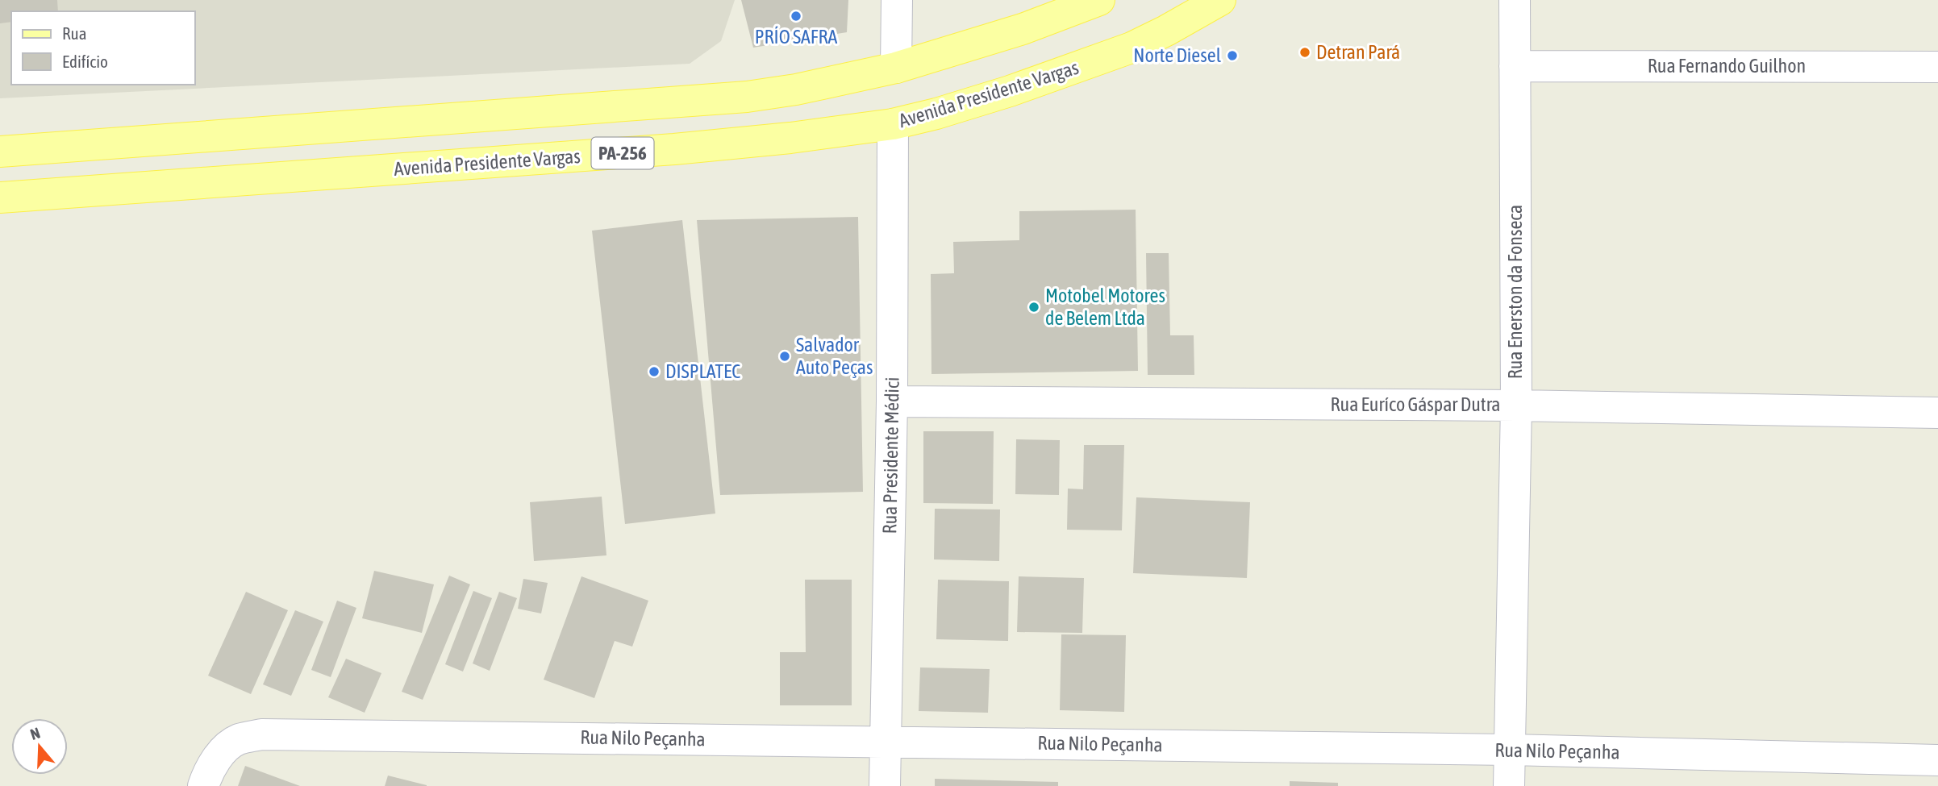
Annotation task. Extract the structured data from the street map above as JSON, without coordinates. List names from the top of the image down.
{
  "streets": {
    "main road": ["Avenida Presidente Vargas", "PA-256"],
    "street": [
      "Rua Fernando Guilhon",
      "Rua Enerston da Fonseca",
      "Rua Euríco Gáspar Dutra",
      "Rua Presidente Médici",
      "Rua Nilo Peçanha"
    ]
  },
  "crossings": [
    ["Rua Fernando Guilhon", "Rua Enerston da Fonseca"],
    ["Avenida Presidente Vargas", "Rua Presidente Médici"],
    ["Rua Enerston da Fonseca", "Rua Euríco Gáspar Dutra"],
    ["Rua Enerston da Fonseca", "Rua Nilo Peçanha"],
    ["Rua Euríco Gáspar Dutra", "Rua Presidente Médici"],
    ["Rua Presidente Médici", "Rua Nilo Peçanha"]
  ],
  "places": [
    "PRÍO SAFRA",
    "Detran Pará",
    "Norte Diesel",
    "Motobel Motores de Belem Ltda",
    "Salvador Auto Peças",
    "DISPLATEC"
  ],
  "legend": ["Rua", "Edifício"],
  "north": "top"
}
